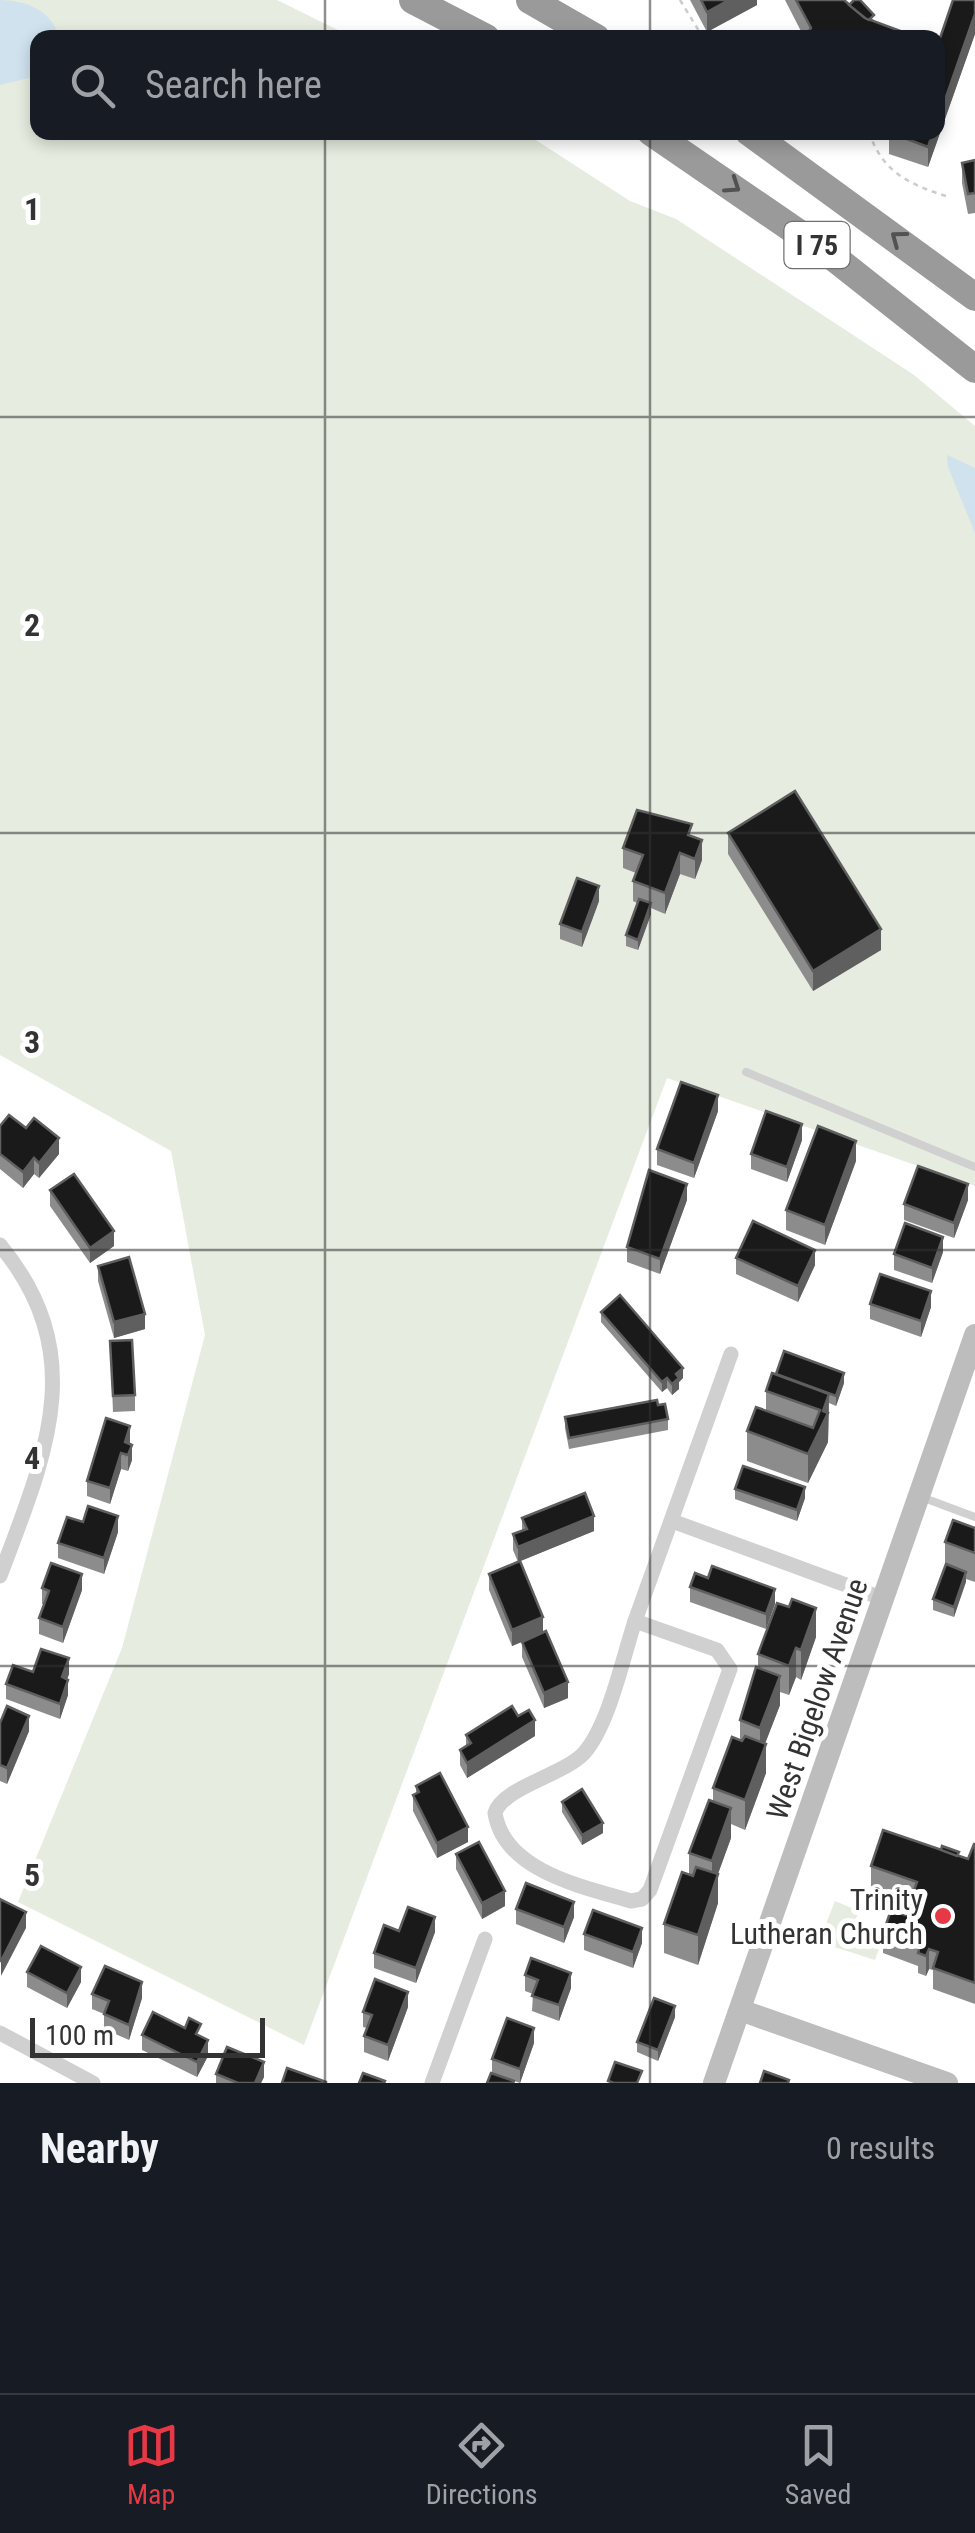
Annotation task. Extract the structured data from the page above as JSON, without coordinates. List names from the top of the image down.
{
  "streets": {
    "highway": ["I 75"],
    "street": ["West Bigelow Avenue"]
  },
  "places": ["Trinity Lutheran Church"],
  "scale_bar": "100 m",
  "page": {
    "search": "Search here",
    "scale": "100 m",
    "heading": ["Nearby", "0 results"],
    "nav": ["Map", "Directions", "Saved"]
  },
  "grid": {
    "rows": [
      "1",
      "2",
      "3",
      "4",
      "5"
    ]
  }
}
